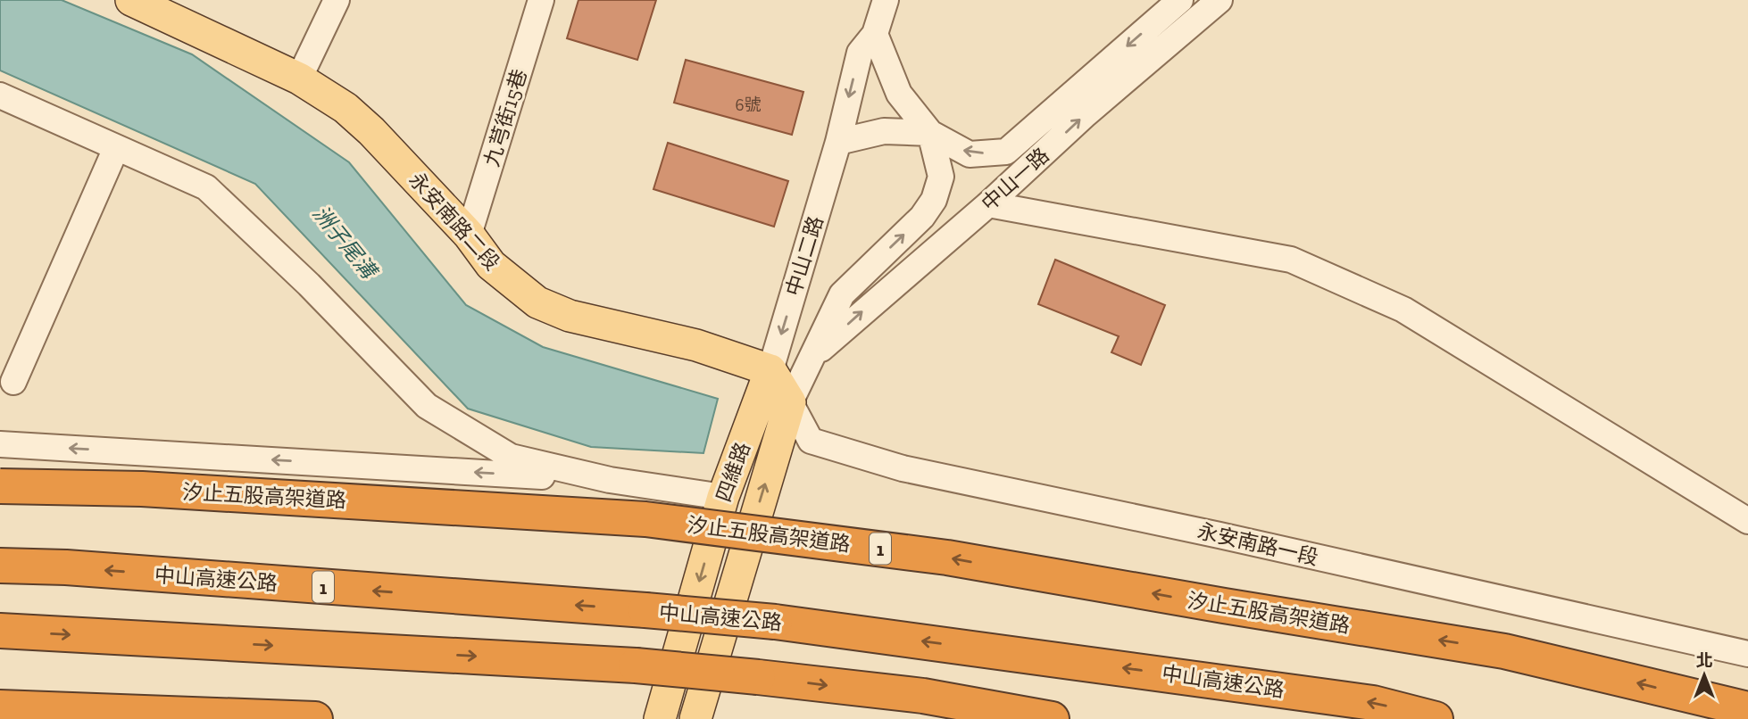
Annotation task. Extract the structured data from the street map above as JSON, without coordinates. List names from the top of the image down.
{
  "streets": {
    "highway": ["汐止五股高架道路", "1", "中山高速公路"],
    "main road": ["永安南路二段", "四維路"],
    "street": [
      "九芎街15巷",
      "中山一路",
      "中山二路",
      "永安南路一段"
    ]
  },
  "crossings": [
    ["九芎街15巷", "永安南路二段"],
    ["中山一路", "中山二路"],
    ["中山一路", "四維路"],
    ["中山一路", "永安南路一段"],
    ["永安南路二段", "中山二路"],
    ["永安南路二段", "四維路"],
    ["中山二路", "四維路"],
    ["四維路", "永安南路一段"]
  ],
  "one_way": ["中山二路"],
  "water": ["洲子尾溝"],
  "house_numbers": ["6號"],
  "north": "top"
}
